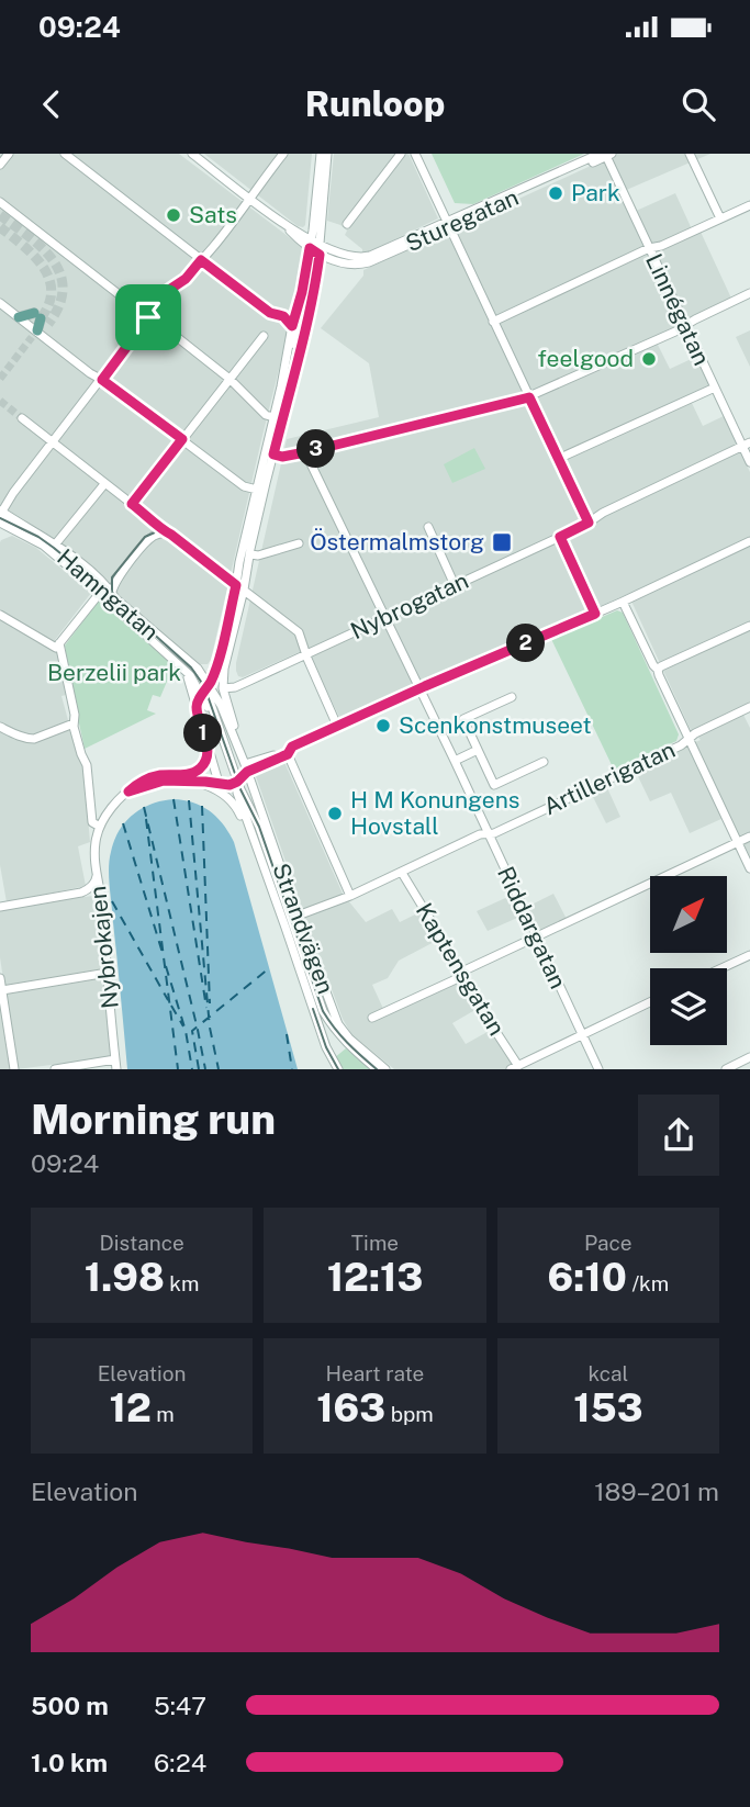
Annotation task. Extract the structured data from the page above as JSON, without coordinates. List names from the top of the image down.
{
  "streets": {
    "street": [
      "Sturegatan",
      "Linnégatan",
      "Hamngatan",
      "Nybrogatan",
      "Artillerigatan",
      "Riddargatan",
      "Strandvägen",
      "Nybrokajen",
      "Kaptensgatan"
    ]
  },
  "crossings": [
    ["Sturegatan", "Linnégatan"],
    ["Linnégatan", "Nybrogatan"],
    ["Hamngatan", "Strandvägen"],
    ["Nybrogatan", "Riddargatan"],
    ["Artillerigatan", "Riddargatan"],
    ["Artillerigatan", "Strandvägen"],
    ["Artillerigatan", "Kaptensgatan"]
  ],
  "parks": ["Berzelii park"],
  "places": {
    "other": [
      "Park",
      "Sats",
      "feelgood",
      "Scenkonstmuseet",
      "H M Konungens Hovstall"
    ],
    "transit": ["Östermalmstorg"]
  },
  "north": "top right",
  "page": {
    "status": "09:24",
    "header": "Runloop",
    "pins": ["3", "2", "1"],
    "heading": ["Morning run", "09:24"],
    "stats": [
      ["Distance", "1.98 km"],
      ["Time", "12:13"],
      ["Pace", "6:10 /km"],
      ["Elevation", "12 m"],
      ["Heart rate", "163 bpm"],
      ["kcal", "153"]
    ],
    "chart": ["Elevation", "189–201 m"],
    "list": [
      {
        "name": "500 m",
        "note": "5:47"
      },
      {
        "name": "1.0 km",
        "note": "6:24"
      }
    ]
  }
}
